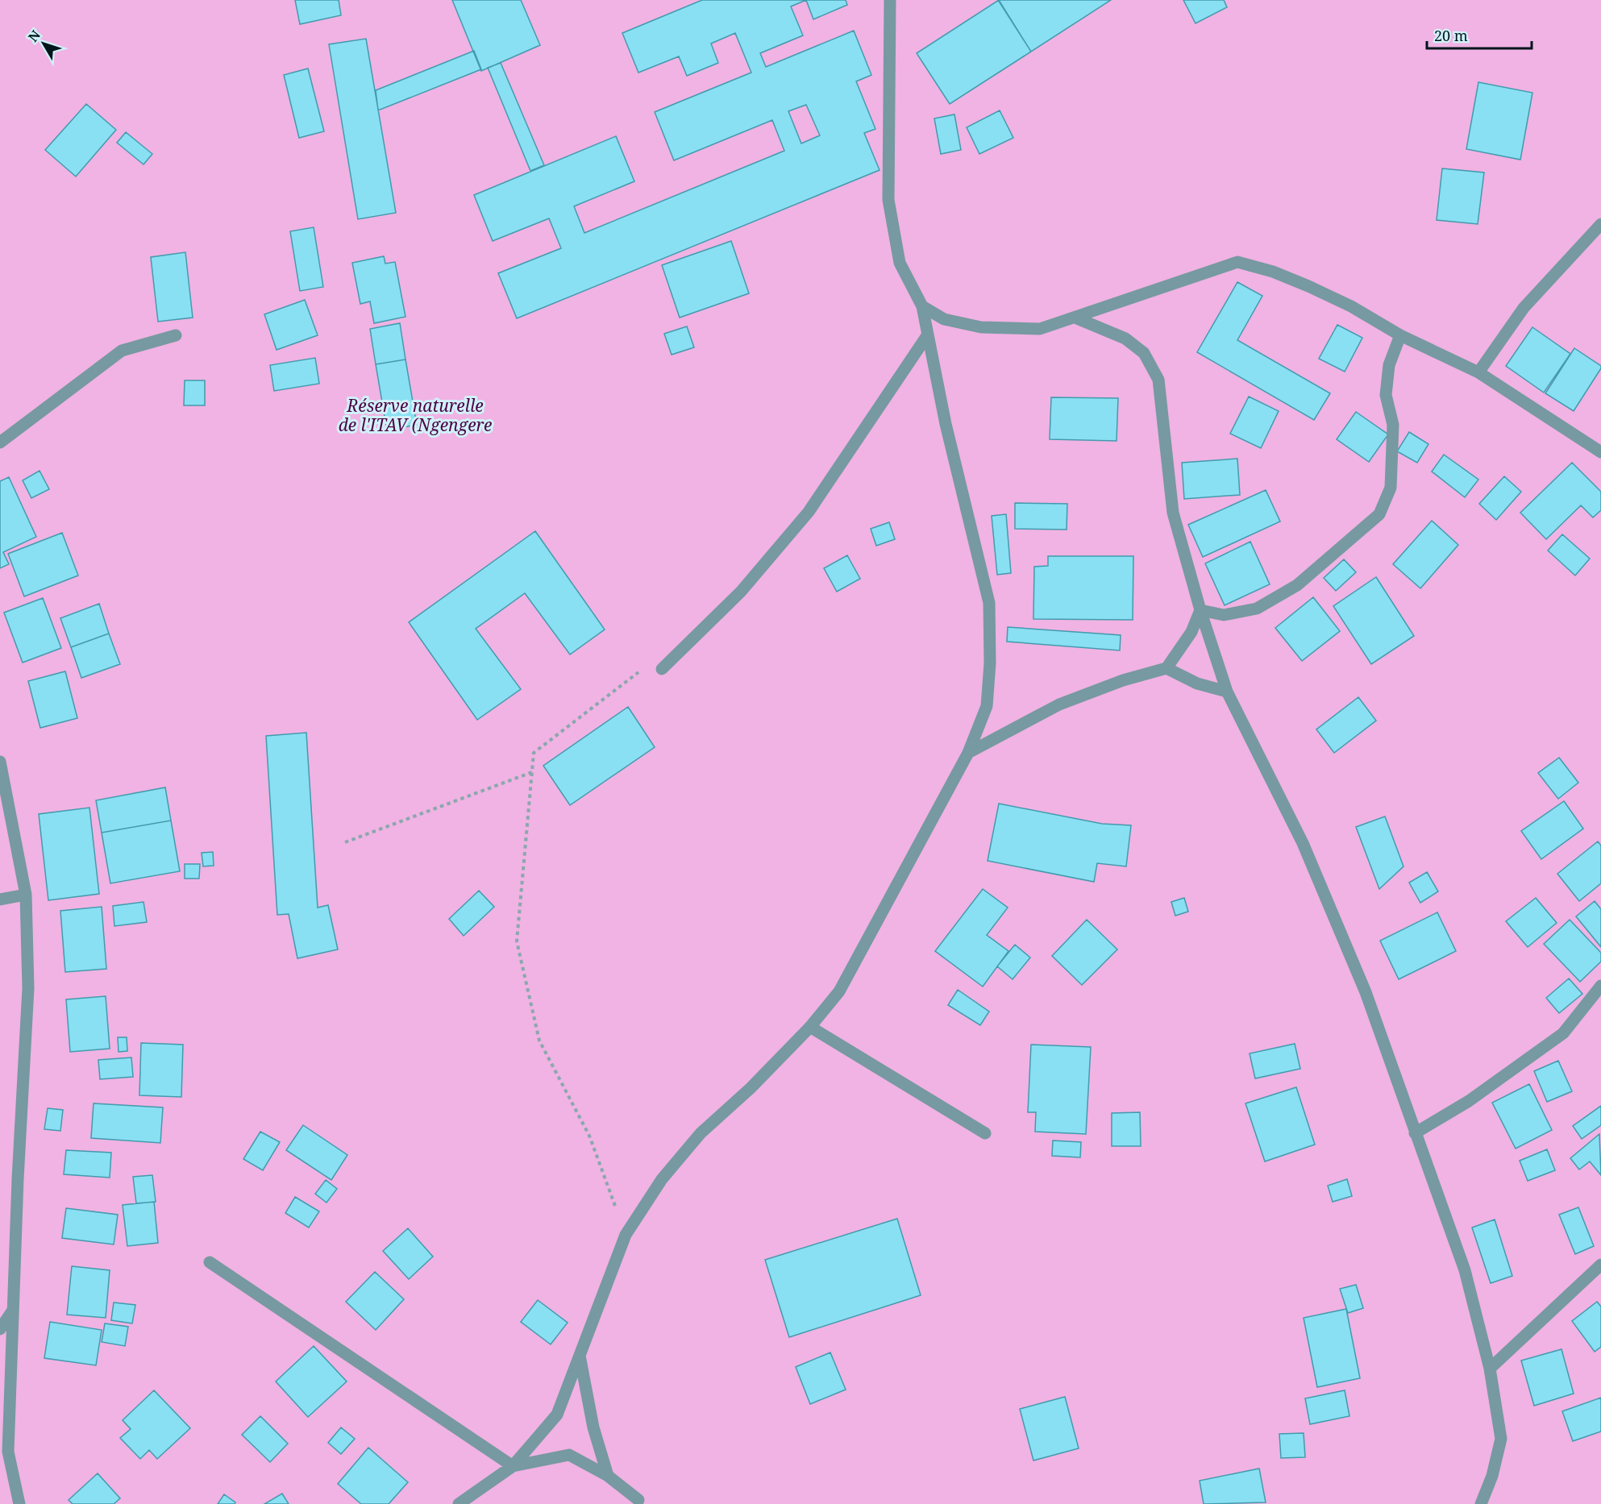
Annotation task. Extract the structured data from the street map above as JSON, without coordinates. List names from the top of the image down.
{
  "parks": ["Réserve naturelle de l'ITAV (Ngengere"],
  "scale_bar": "20 m",
  "north": "top left"
}
